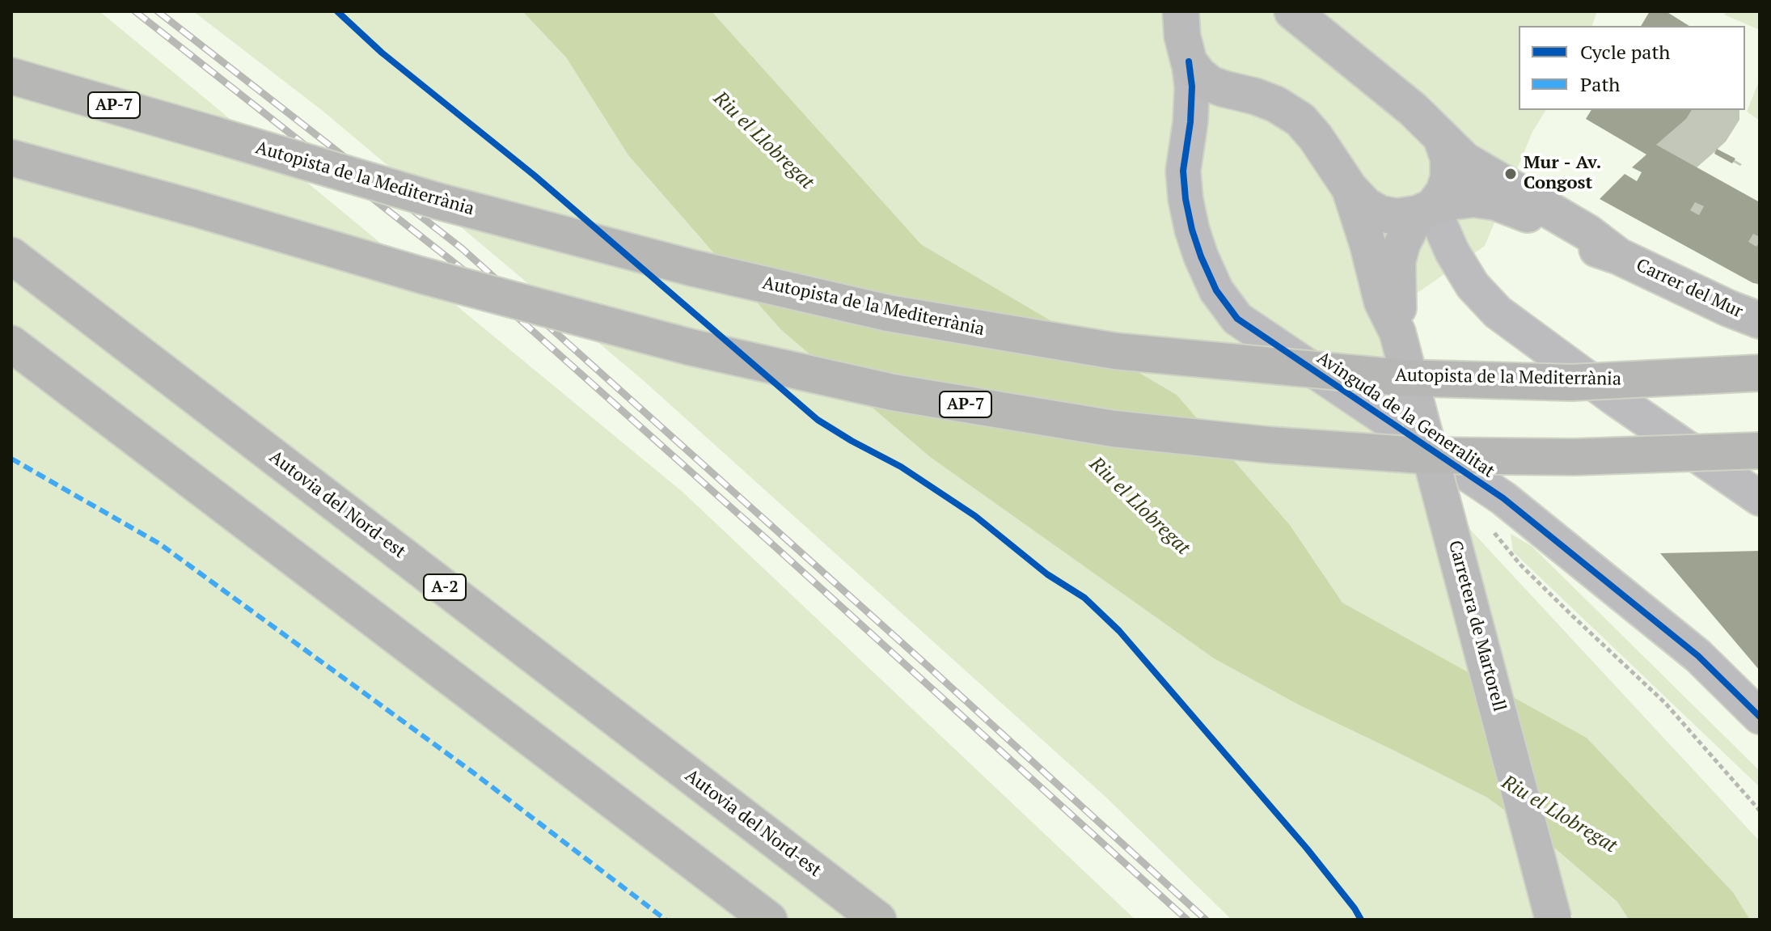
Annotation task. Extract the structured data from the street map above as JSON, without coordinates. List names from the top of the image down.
{
  "streets": {
    "highway": [
      "AP-7",
      "Autopista de la Mediterrània",
      "Autovia del Nord-est",
      "A-2"
    ],
    "main road": ["Carrer del Mur", "Carretera de Martorell"],
    "street": ["Avinguda de la Generalitat"]
  },
  "water": ["Riu el Llobregat"],
  "places": ["Mur - Av. Congost"],
  "legend": ["Cycle path", "Path"]
}
